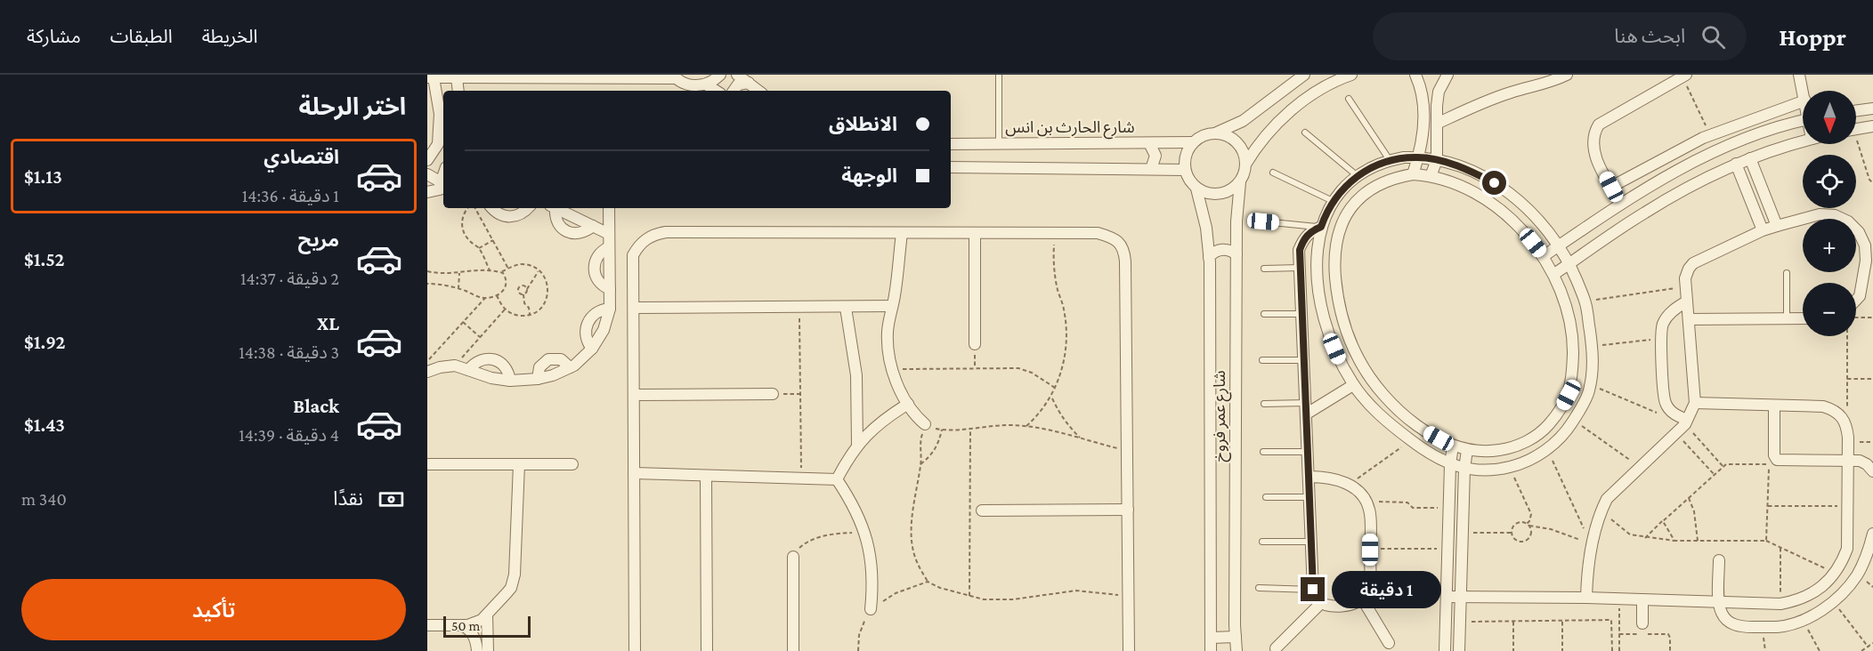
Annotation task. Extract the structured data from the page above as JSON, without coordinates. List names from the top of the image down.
{
  "streets": {
    "street": ["شارع الحارث بن انس", "شارع عمر فروخ"]
  },
  "crossings": [
    ["شارع الحارث بن انس", "شارع عمر فروخ"]
  ],
  "scale_bar": "50 m",
  "north": "bottom",
  "page": {
    "header": "Hoppr",
    "search": "ابحث هنا",
    "nav": ["الخريطة", "الطبقات", "مشاركة"],
    "heading": "اختر الرحلة",
    "map_buttons": ["+", "−"],
    "banner": ["الانطلاق", "الوجهة"],
    "list": [
      {
        "name": "اقتصادي",
        "note": "1 دقيقة · 14:36",
        "value": "$1.13"
      },
      {
        "name": "مريح",
        "note": "2 دقيقة · 14:37",
        "value": "$1.52"
      },
      {
        "name": "XL",
        "note": "3 دقيقة · 14:38",
        "value": "$1.92"
      },
      {
        "name": "Black",
        "note": "4 دقيقة · 14:39",
        "value": "$1.43"
      }
    ],
    "pay": ["نقدًا", "340 m"],
    "buttons": "تأكيد",
    "bubble": "1 دقيقة",
    "scale": "50 m"
  }
}
